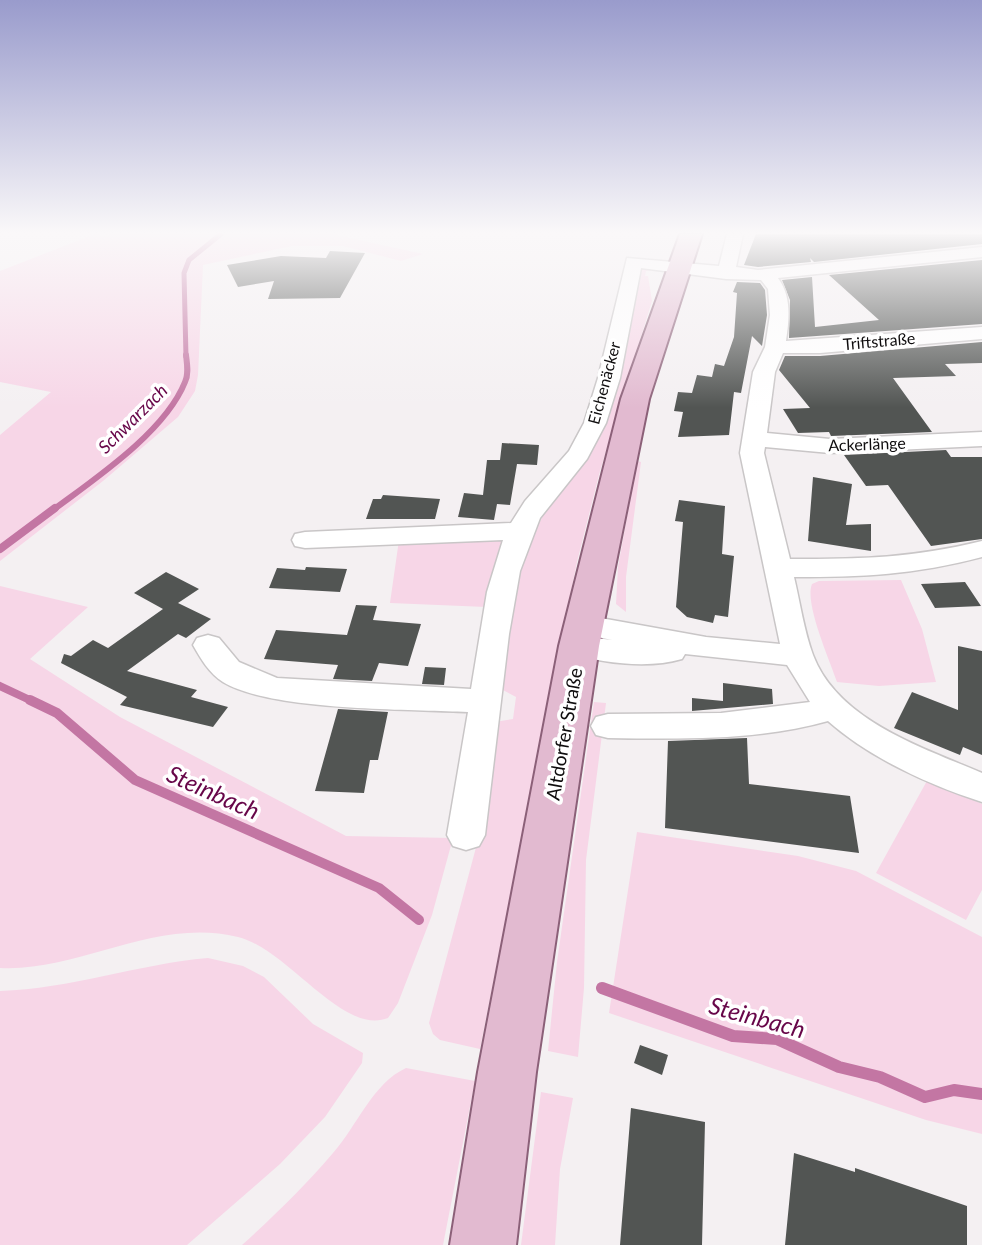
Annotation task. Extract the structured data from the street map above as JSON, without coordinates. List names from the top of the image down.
{
  "streets": {
    "main road": ["Altdorfer Straße"],
    "street": ["Triftstraße", "Eichenäcker", "Ackerlänge"]
  },
  "water": ["Schwarzach", "Steinbach"]
}
